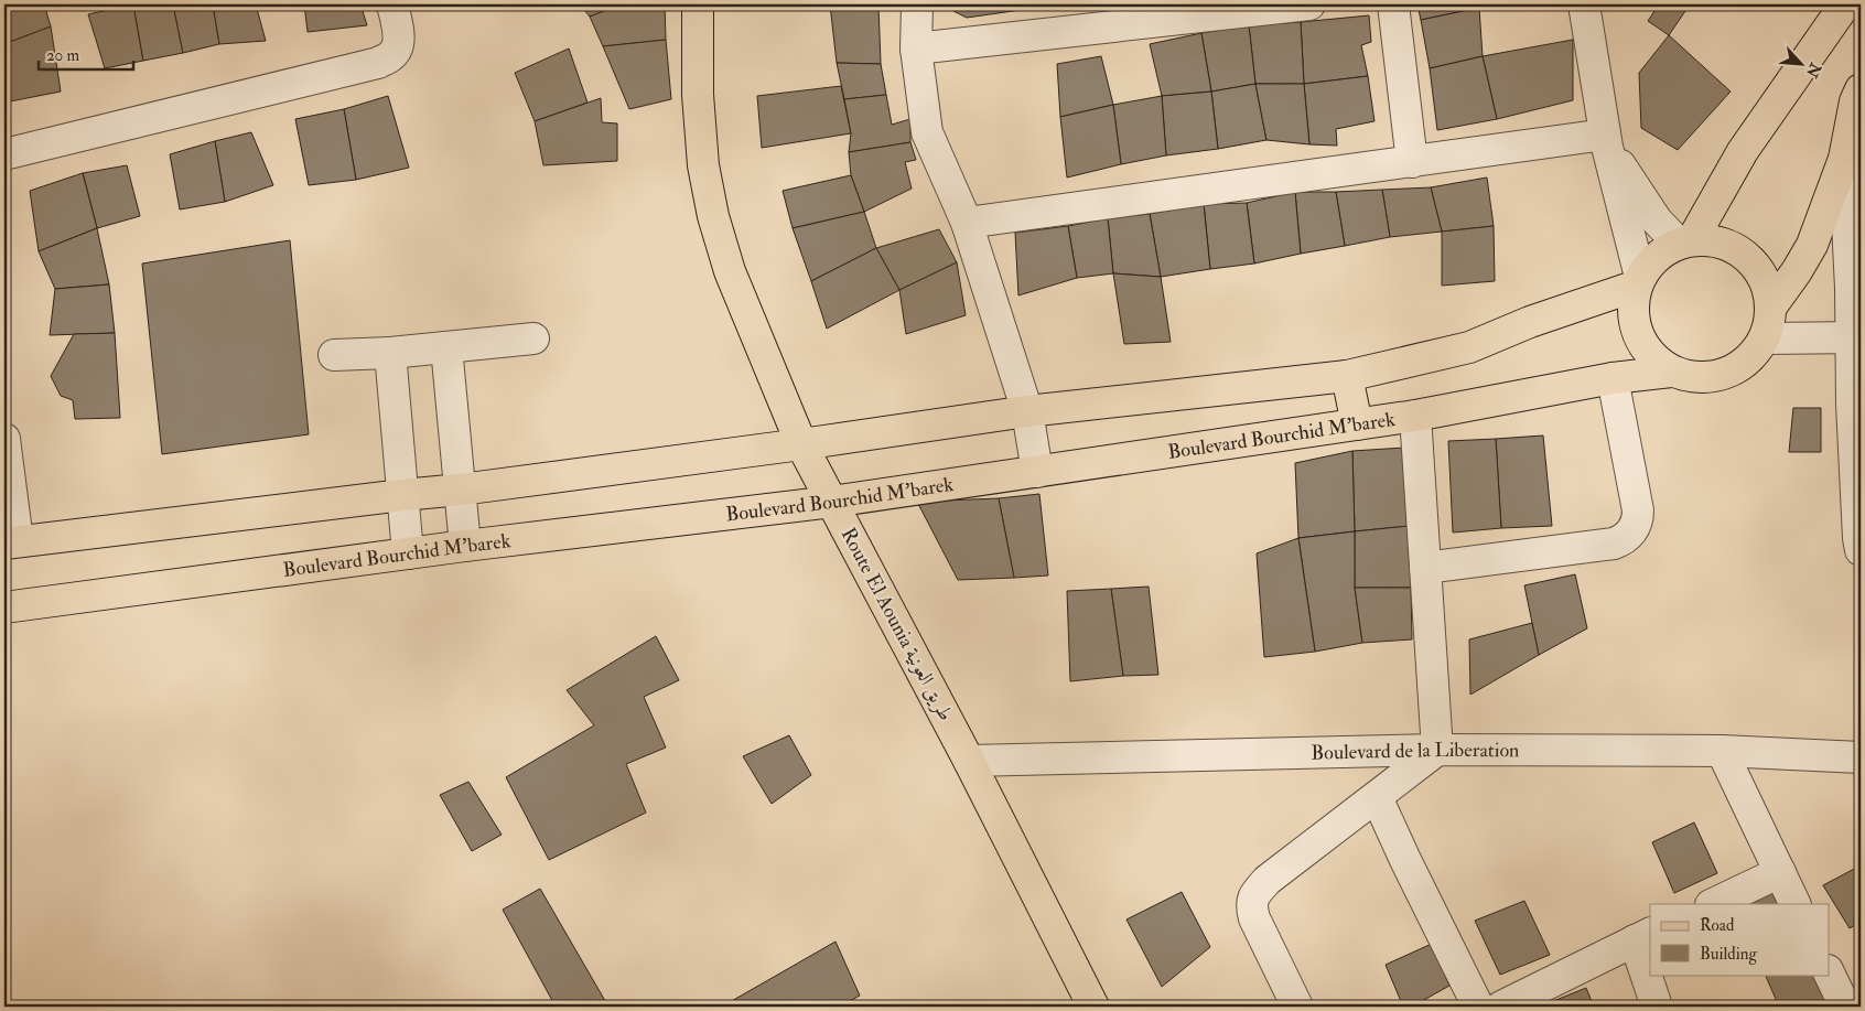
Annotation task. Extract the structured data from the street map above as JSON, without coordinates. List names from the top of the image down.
{
  "streets": {
    "main road": ["Boulevard Bourchid M'barek", "Route El Aounia طريق العونية"],
    "street": ["Boulevard de la Liberation"]
  },
  "crossings": [
    ["Boulevard Bourchid M'barek", "Route El Aounia طريق العونية"],
    ["Route El Aounia طريق العونية", "Boulevard de la Liberation"]
  ],
  "legend": ["Road", "Building"],
  "scale_bar": "20 m",
  "north": "bottom right"
}
